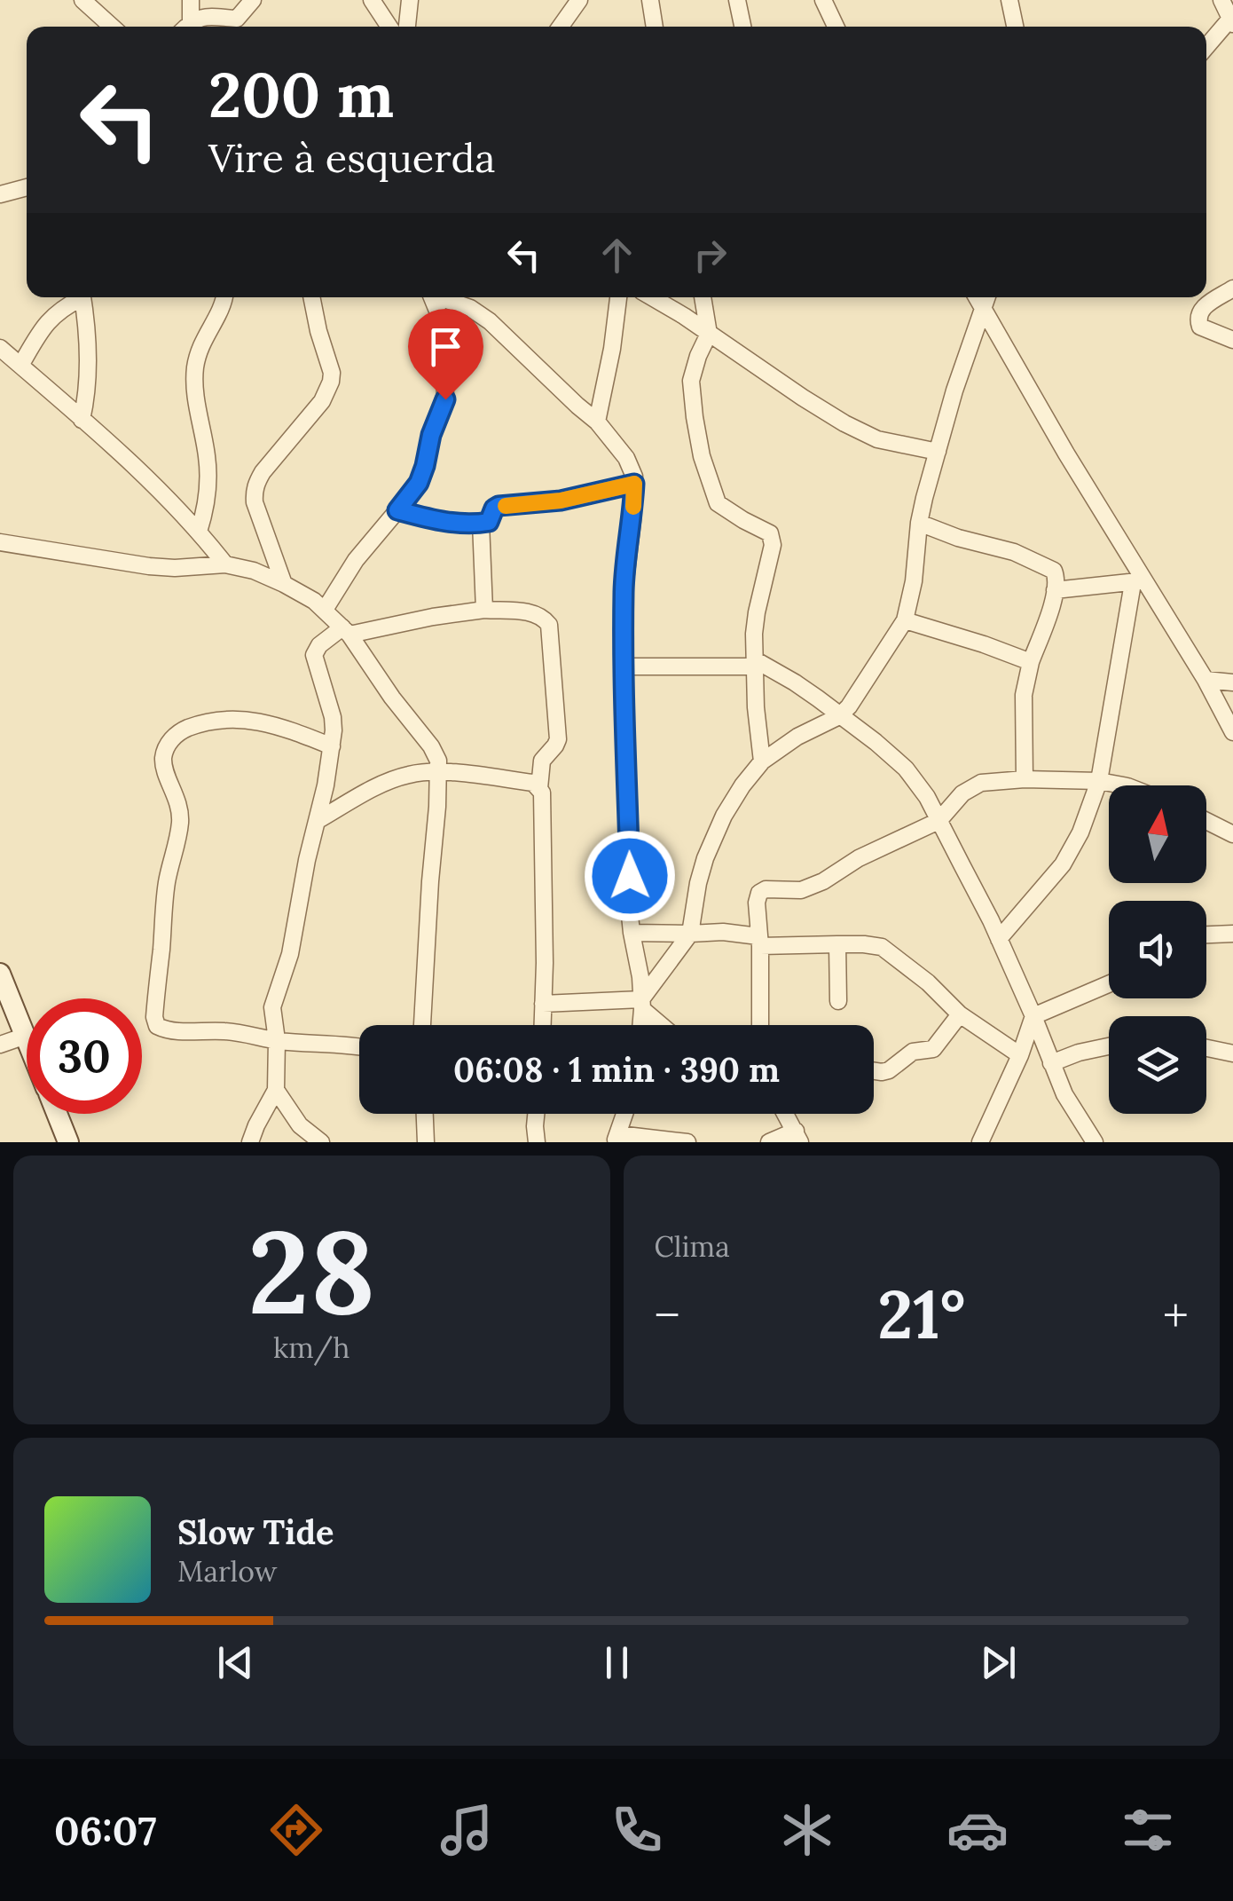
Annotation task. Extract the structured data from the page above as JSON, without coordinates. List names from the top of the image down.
{
  "north": "top",
  "page": {
    "turn": ["200 m", "Vire à esquerda"],
    "limit": "30",
    "trip": "06:08 · 1 min · 390 m",
    "tile": [
      ["28", "km/h"],
      "Clima"
    ],
    "heat": ["−", "21°", "+"],
    "song": ["Slow Tide", "Marlow"],
    "tabs": "06:07"
  }
}
